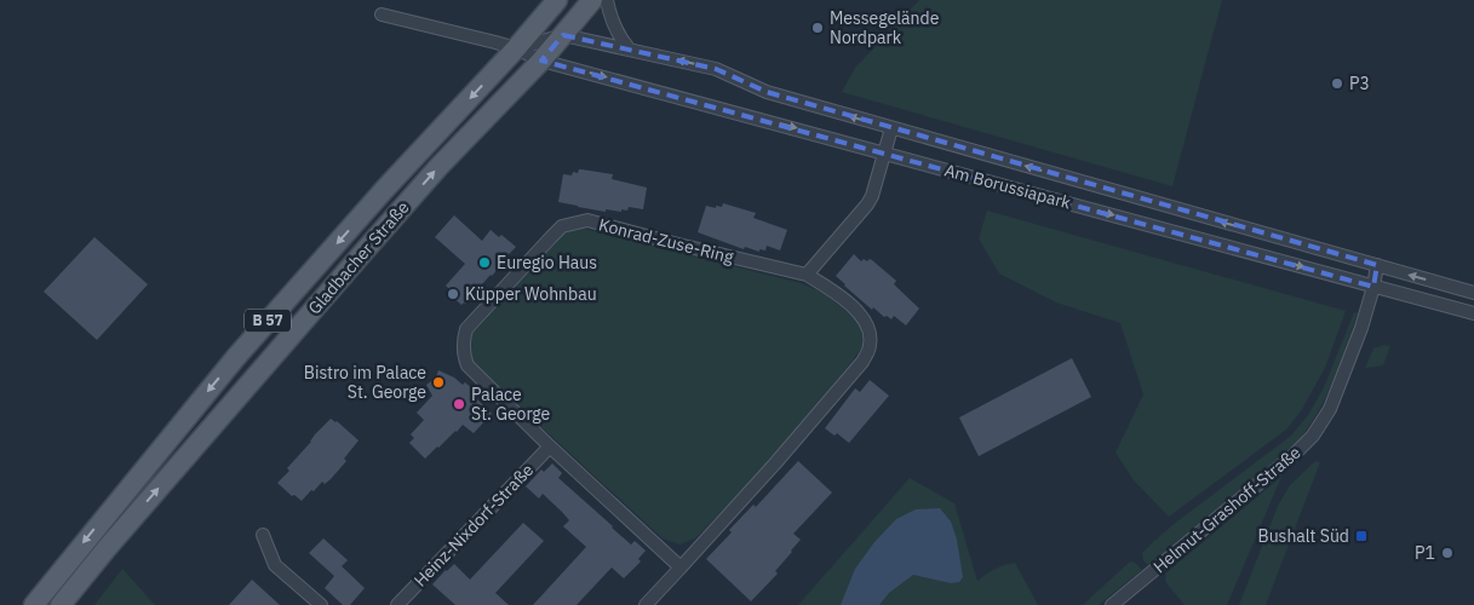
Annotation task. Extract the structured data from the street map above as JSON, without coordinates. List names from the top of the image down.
{
  "streets": {
    "main road": ["Gladbacher Straße", "B 57"],
    "street": [
      "Am Borussiapark",
      "Konrad-Zuse-Ring",
      "Helmut-Grashoff-Straße",
      "Heinz-Nixdorf-Straße"
    ]
  },
  "crossings": [
    ["Am Borussiapark", "Gladbacher Straße"],
    ["Am Borussiapark", "Helmut-Grashoff-Straße"],
    ["Konrad-Zuse-Ring", "Heinz-Nixdorf-Straße"]
  ],
  "places": {
    "other": [
      "Messegelände Nordpark",
      "P3",
      "Euregio Haus",
      "Küpper Wohnbau",
      "Bistro im Palace St. George",
      "Palace St. George",
      "P1"
    ],
    "transit": ["Bushalt Süd"]
  }
}
